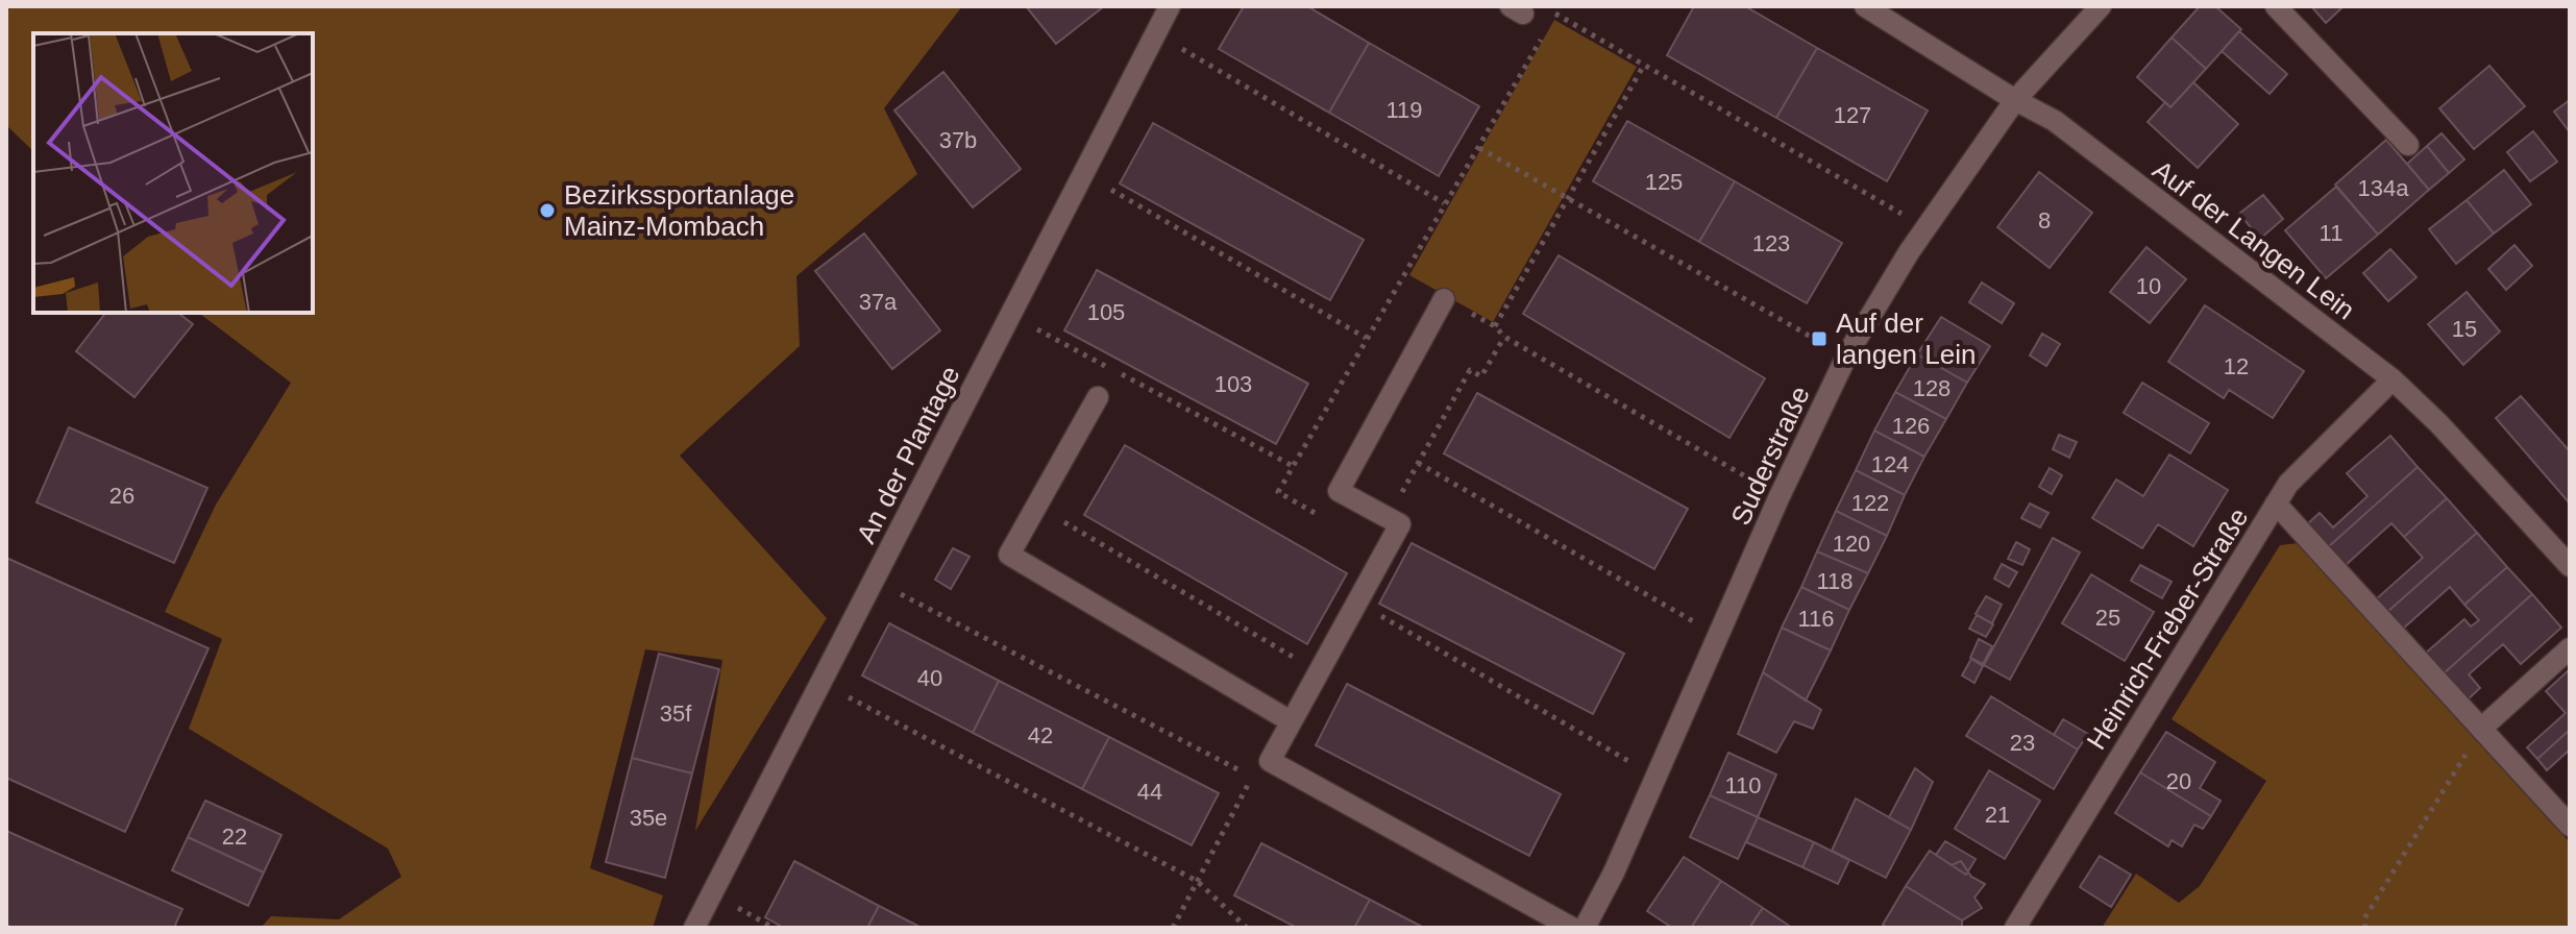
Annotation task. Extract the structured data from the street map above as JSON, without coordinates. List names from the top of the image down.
{
  "streets": {
    "street": [
      "Auf der Langen Lein",
      "An der Plantage",
      "Suderstraße",
      "Heinrich-Freber-Straße"
    ]
  },
  "crossings": [
    ["Auf der Langen Lein", "Suderstraße"],
    ["Auf der Langen Lein", "Heinrich-Freber-Straße"]
  ],
  "places": {
    "other": ["Bezirkssportanlage Mainz-Mombach"],
    "transit": ["Auf der langen Lein"]
  },
  "house_numbers": [
    "119",
    "127",
    "37b",
    "125",
    "134a",
    "8",
    "11",
    "123",
    "10",
    "37a",
    "105",
    "15",
    "12",
    "103",
    "128",
    "126",
    "124",
    "26",
    "122",
    "120",
    "118",
    "25",
    "116",
    "40",
    "35f",
    "42",
    "23",
    "20",
    "110",
    "44",
    "21",
    "35e",
    "22"
  ]
}
